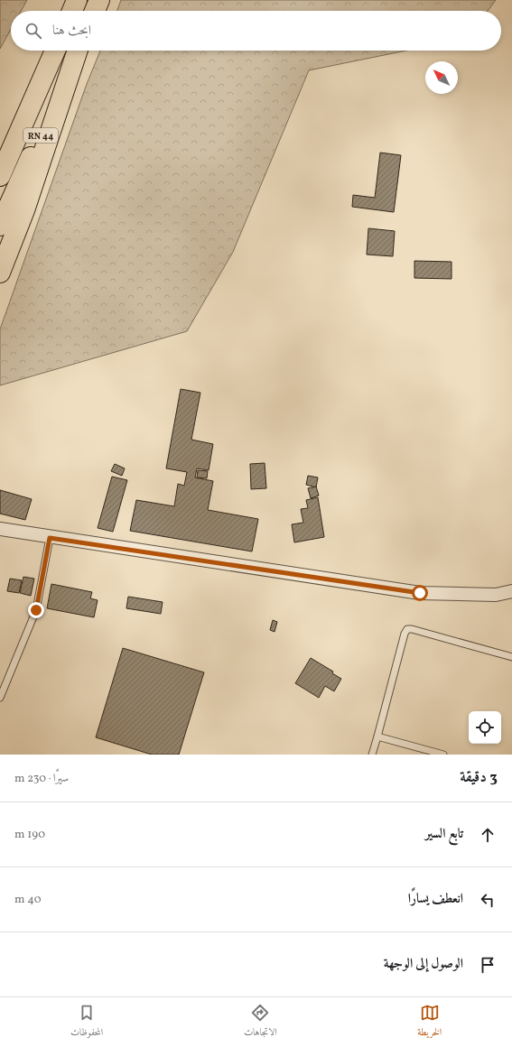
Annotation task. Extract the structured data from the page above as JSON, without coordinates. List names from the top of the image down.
{
  "streets": {
    "highway": ["RN 44"]
  },
  "north": "top left",
  "page": {
    "search": "ابحث هنا",
    "heading": ["3 دقيقة", "سيرًا · 230 m"],
    "list": [
      ["تابع السير", "190 m"],
      ["انعطف يسارًا", "40 m"],
      "الوصول إلى الوجهة"
    ],
    "nav": ["الخريطة", "الاتجاهات", "المحفوظات"]
  }
}
